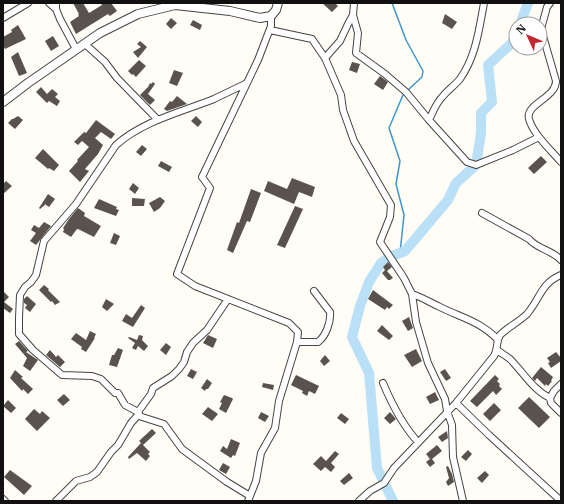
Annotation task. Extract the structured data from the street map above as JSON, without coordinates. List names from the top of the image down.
{
  "north": "top left"
}
